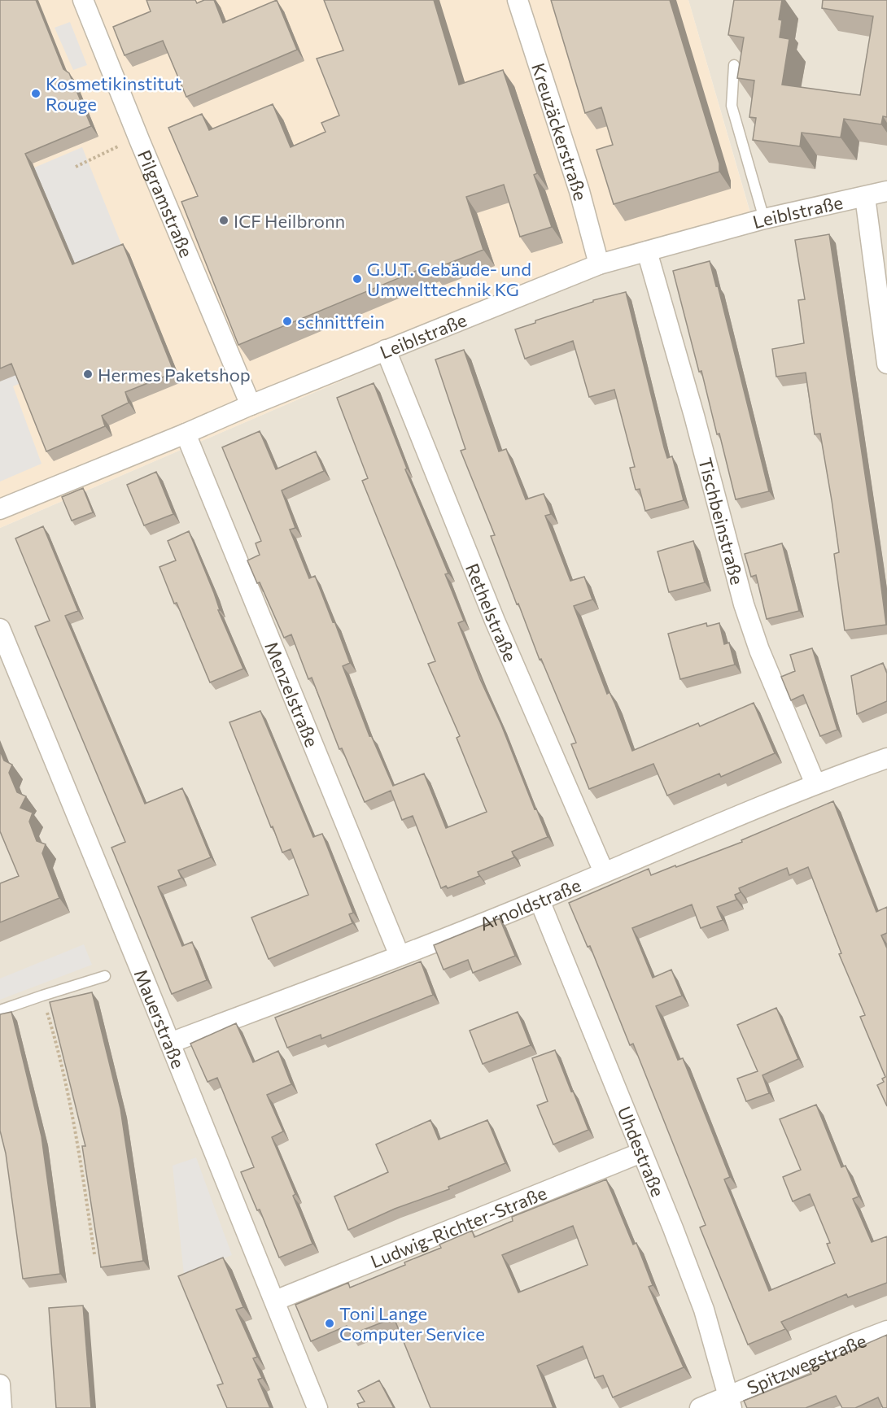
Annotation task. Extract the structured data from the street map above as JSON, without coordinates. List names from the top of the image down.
{
  "streets": {
    "street": [
      "Kreuzäckerstraße",
      "Pilgramstraße",
      "Leiblstraße",
      "Tischbeinstraße",
      "Rethelstraße",
      "Menzelstraße",
      "Arnoldstraße",
      "Mauerstraße",
      "Uhdestraße",
      "Ludwig-Richter-Straße",
      "Spitzwegstraße"
    ]
  },
  "crossings": [
    ["Kreuzäckerstraße", "Leiblstraße"],
    ["Pilgramstraße", "Leiblstraße"],
    ["Leiblstraße", "Tischbeinstraße"],
    ["Leiblstraße", "Rethelstraße"],
    ["Leiblstraße", "Menzelstraße"],
    ["Tischbeinstraße", "Arnoldstraße"],
    ["Rethelstraße", "Arnoldstraße"],
    ["Menzelstraße", "Arnoldstraße"],
    ["Arnoldstraße", "Mauerstraße"],
    ["Arnoldstraße", "Uhdestraße"],
    ["Mauerstraße", "Ludwig-Richter-Straße"],
    ["Uhdestraße", "Ludwig-Richter-Straße"],
    ["Uhdestraße", "Spitzwegstraße"]
  ],
  "places": [
    "Kosmetikinstitut Rouge",
    "ICF Heilbronn",
    "G.U.T. Gebäude- und Umwelttechnik KG",
    "schnittfein",
    "Hermes Paketshop",
    "Toni Lange Computer Service"
  ]
}
